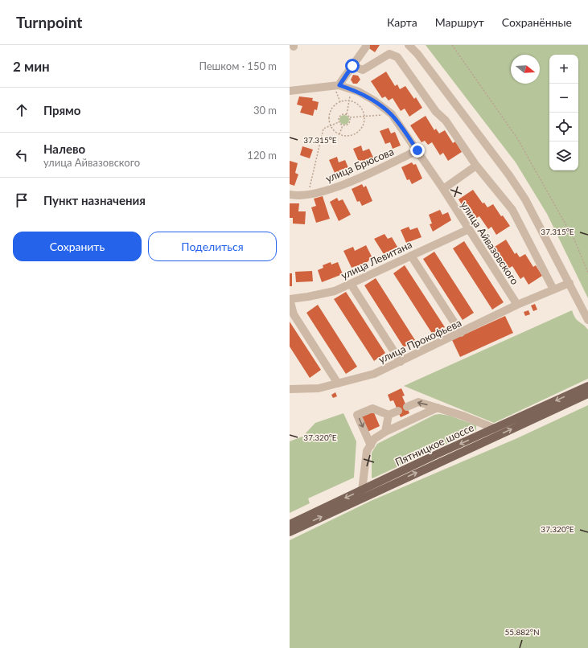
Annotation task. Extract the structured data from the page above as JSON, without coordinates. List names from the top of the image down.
{
  "streets": {
    "main road": ["Пятницкое шоссе"],
    "street": [
      "улица Брюсова",
      "улица Айвазовского",
      "улица Левитана",
      "улица Прокофьева"
    ]
  },
  "crossings": [
    ["улица Брюсова", "улица Айвазовского"],
    ["улица Айвазовского", "улица Левитана"],
    ["улица Айвазовского", "улица Прокофьева"]
  ],
  "north": "right",
  "page": {
    "header": "Turnpoint",
    "nav": ["Карта", "Маршрут", "Сохранённые"],
    "heading": ["2 мин", "Пешком · 150 m"],
    "map_buttons": ["+", "−"],
    "list": [
      ["Прямо", "30 m"],
      ["Налево", "улица Айвазовского", "120 m"],
      "Пункт назначения"
    ],
    "buttons": ["Сохранить", "Поделиться"]
  },
  "coordinates": ["37.315°E", "37.320°E", "55.882°N"]
}
